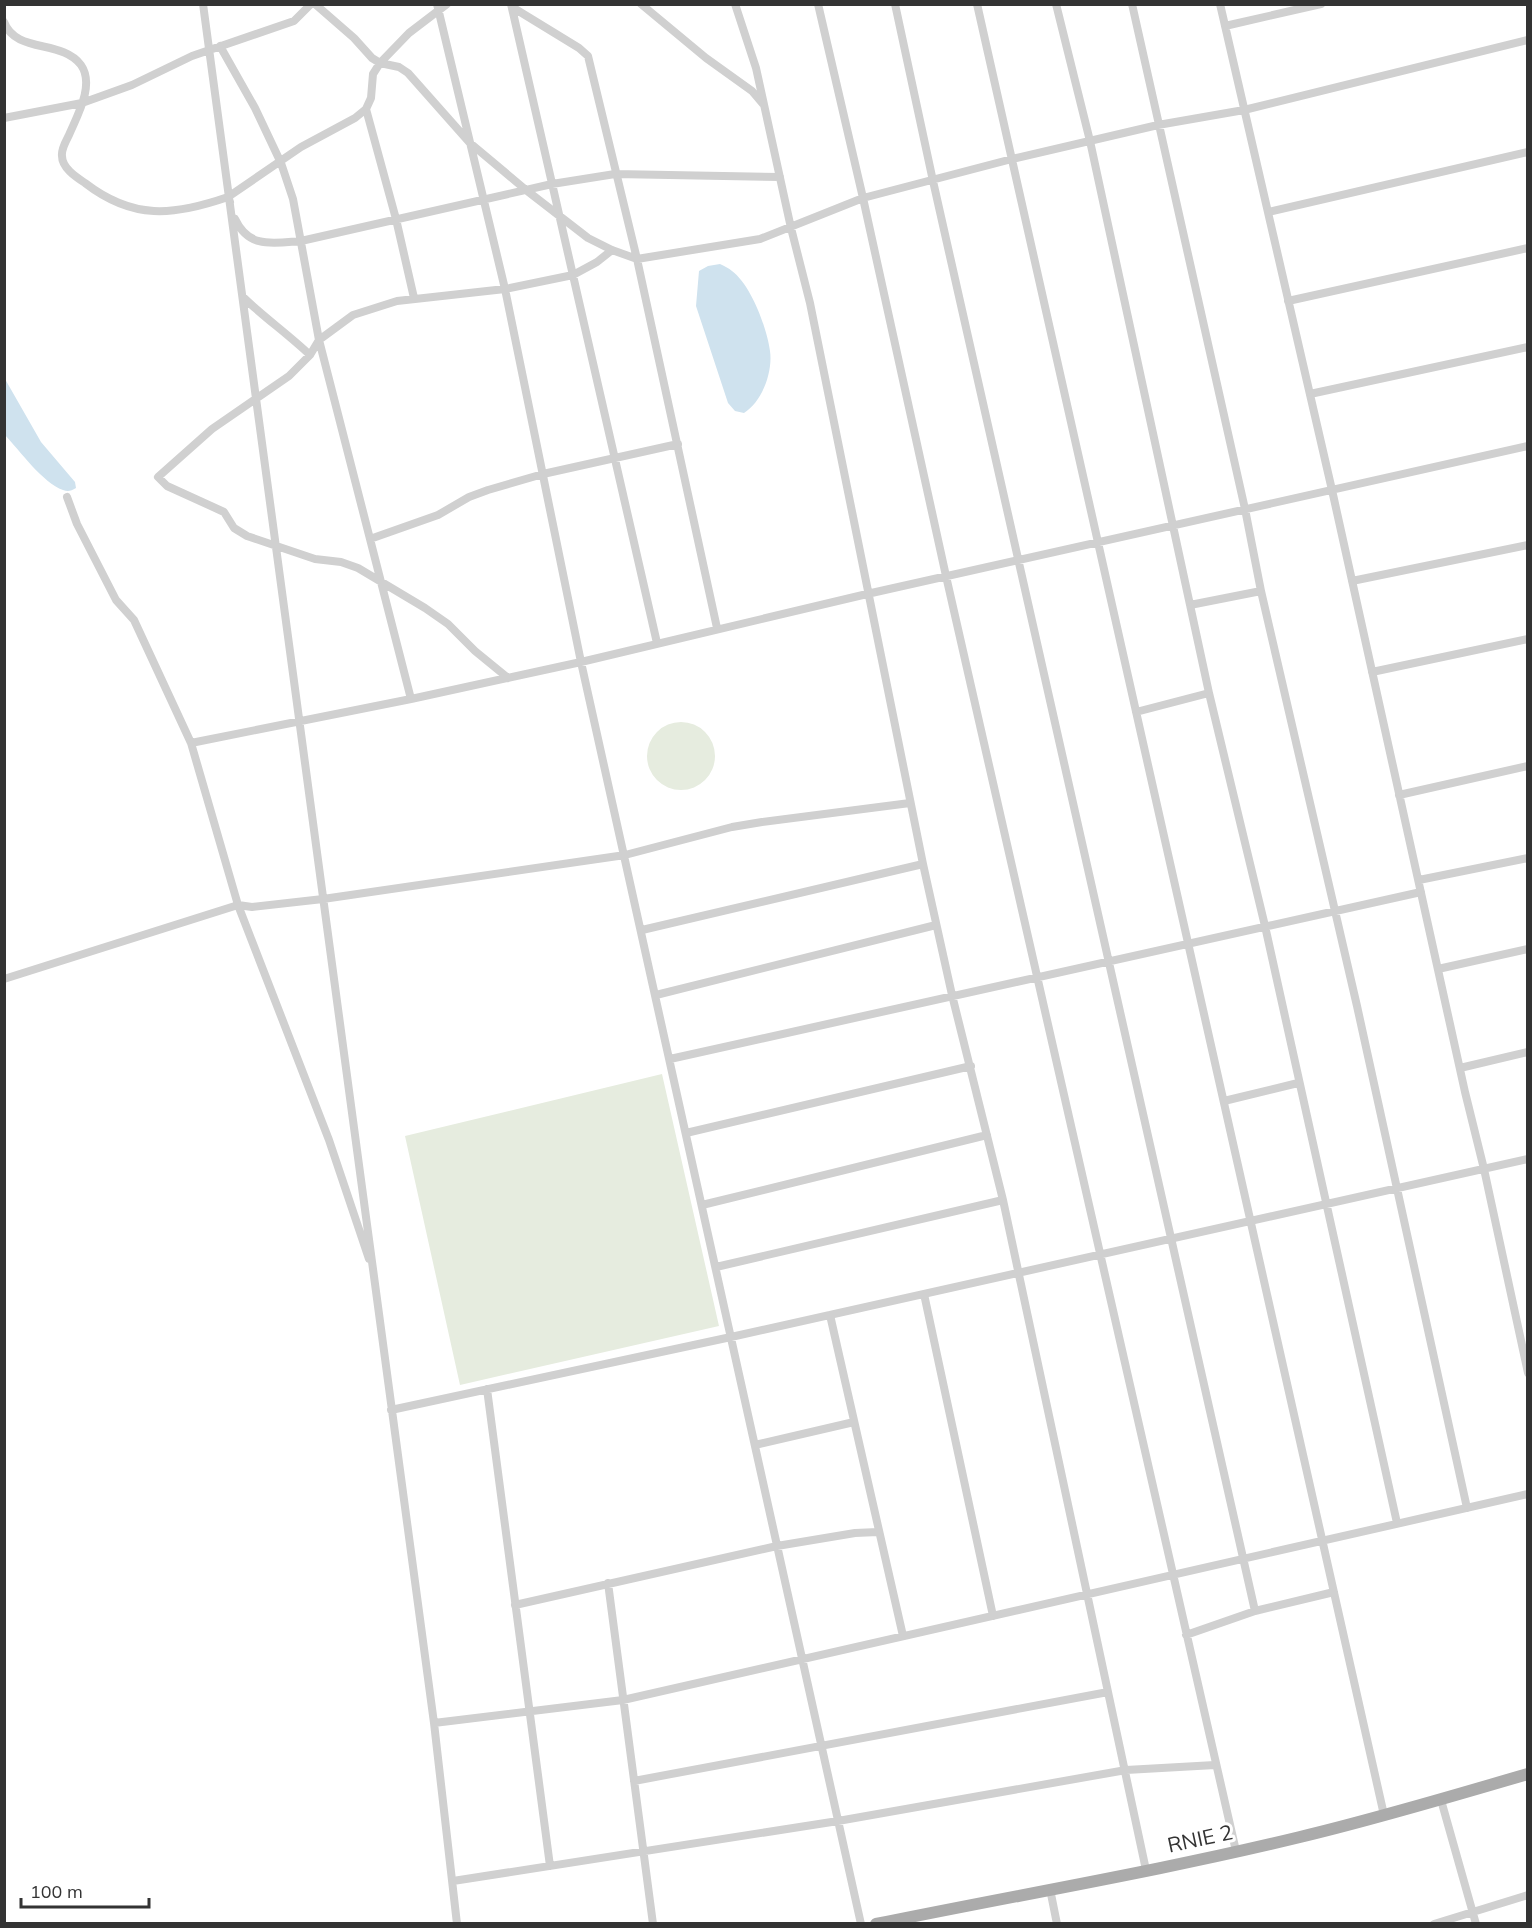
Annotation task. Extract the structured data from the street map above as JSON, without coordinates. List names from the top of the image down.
{
  "streets": {
    "main road": ["RNIE 2"]
  },
  "scale_bar": "100 m"
}
